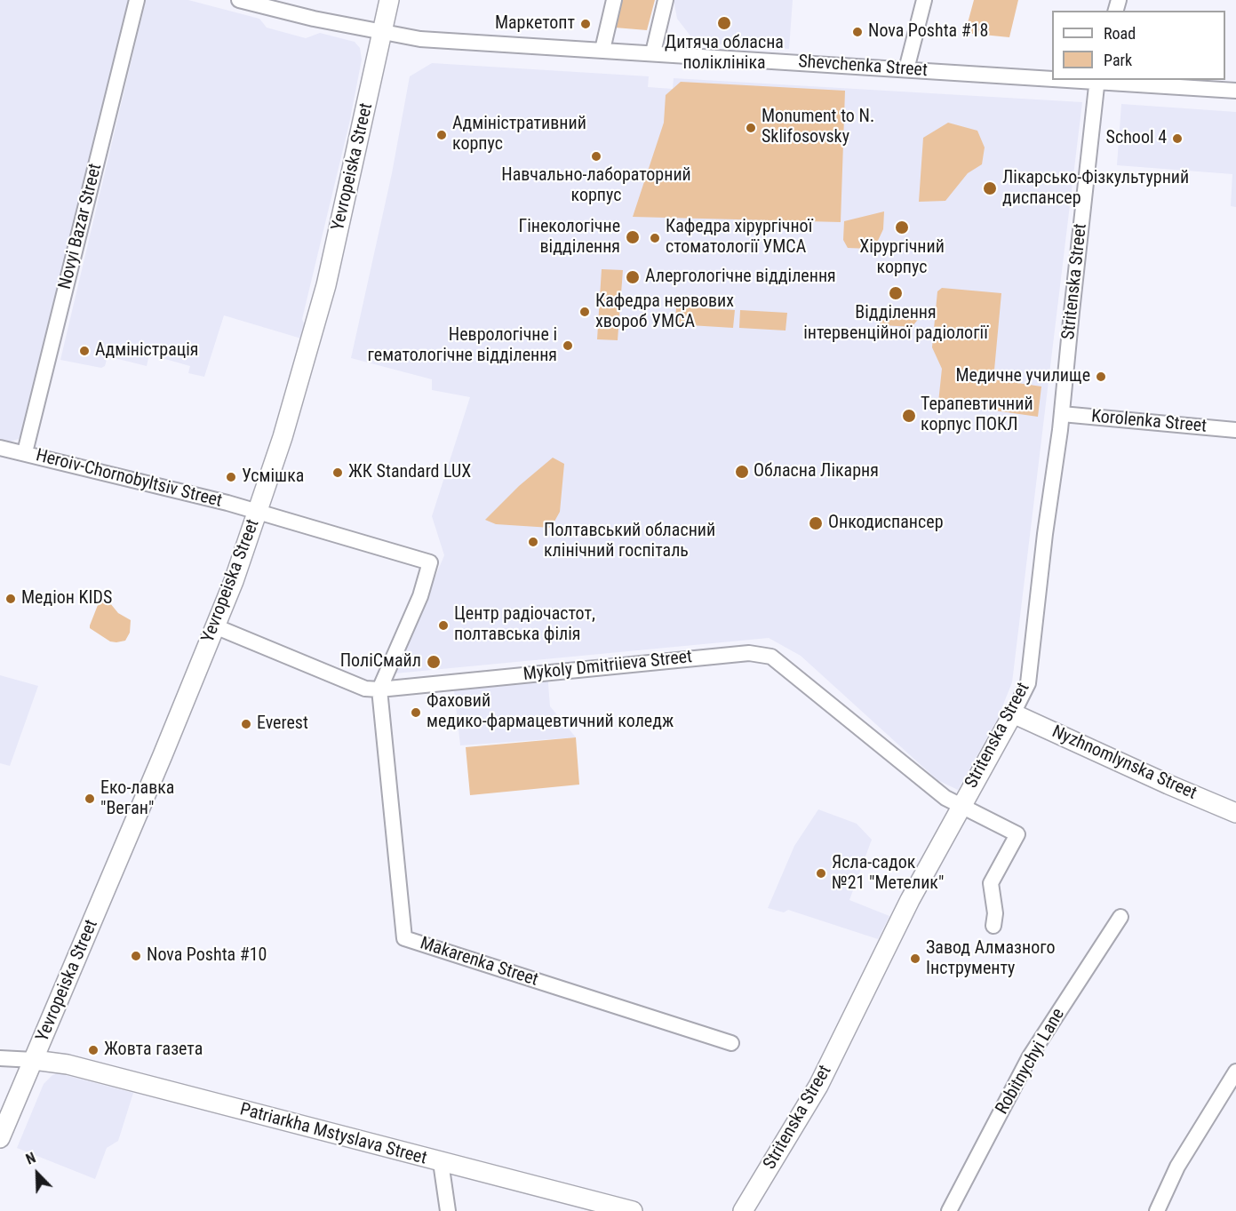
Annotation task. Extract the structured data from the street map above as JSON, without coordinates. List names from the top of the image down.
{
  "streets": {
    "main road": [
      "Yevropeiska Street",
      "Stritenska Street",
      "Nyzhnomlynska Street",
      "Patriarkha Mstyslava Street"
    ],
    "street": [
      "Shevchenka Street",
      "Novyi Bazar Street",
      "Korolenka Street",
      "Heroiv-Chornobyltsiv Street",
      "Mykoly Dmitriieva Street",
      "Makarenka Street",
      "Robitnychyi Lane"
    ]
  },
  "crossings": [
    ["Shevchenka Street", "Yevropeiska Street"],
    ["Shevchenka Street", "Stritenska Street"],
    ["Yevropeiska Street", "Heroiv-Chornobyltsiv Street"],
    ["Yevropeiska Street", "Mykoly Dmitriieva Street"],
    ["Yevropeiska Street", "Patriarkha Mstyslava Street"],
    ["Novyi Bazar Street", "Heroiv-Chornobyltsiv Street"],
    ["Stritenska Street", "Korolenka Street"],
    ["Stritenska Street", "Mykoly Dmitriieva Street"],
    ["Stritenska Street", "Nyzhnomlynska Street"],
    ["Heroiv-Chornobyltsiv Street", "Mykoly Dmitriieva Street"],
    ["Heroiv-Chornobyltsiv Street", "Makarenka Street"],
    ["Mykoly Dmitriieva Street", "Makarenka Street"]
  ],
  "places": [
    "Дитяча обласна поліклініка",
    "Маркетопт",
    "Nova Poshta #18",
    "Monument to N. Sklifosovsky",
    "Адміністративний корпус",
    "School 4",
    "Навчально-лабораторний корпус",
    "Лікарсько-Фізкультурний диспансер",
    "Хірургічний корпус",
    "Гінекологічне відділення",
    "Кафедра хірургічної стоматології УМСА",
    "Алергологічне відділення",
    "Відділення інтервенційної радіології",
    "Кафедра нервових хвороб УМСА",
    "Неврологічне і гематологічне відділення",
    "Адміністрація",
    "Медичне училище",
    "Терапевтичний корпус ПОКЛ",
    "Обласна Лікарня",
    "ЖК Standard LUX",
    "Усмішка",
    "Онкодиспансер",
    "Полтавський обласний клінічний госпіталь",
    "Медіон KIDS",
    "Центр радіочастот, полтавська філія",
    "ПоліСмайл",
    "Фаховий медико-фармацевтичний коледж",
    "Everest",
    "Еко-лавка \"Веган\"",
    "Ясла-садок №21 \"Метелик\"",
    "Nova Poshta #10",
    "Завод Алмазного Інструменту",
    "Жовта газета"
  ],
  "legend": ["Road", "Park"],
  "north": "top left"
}
